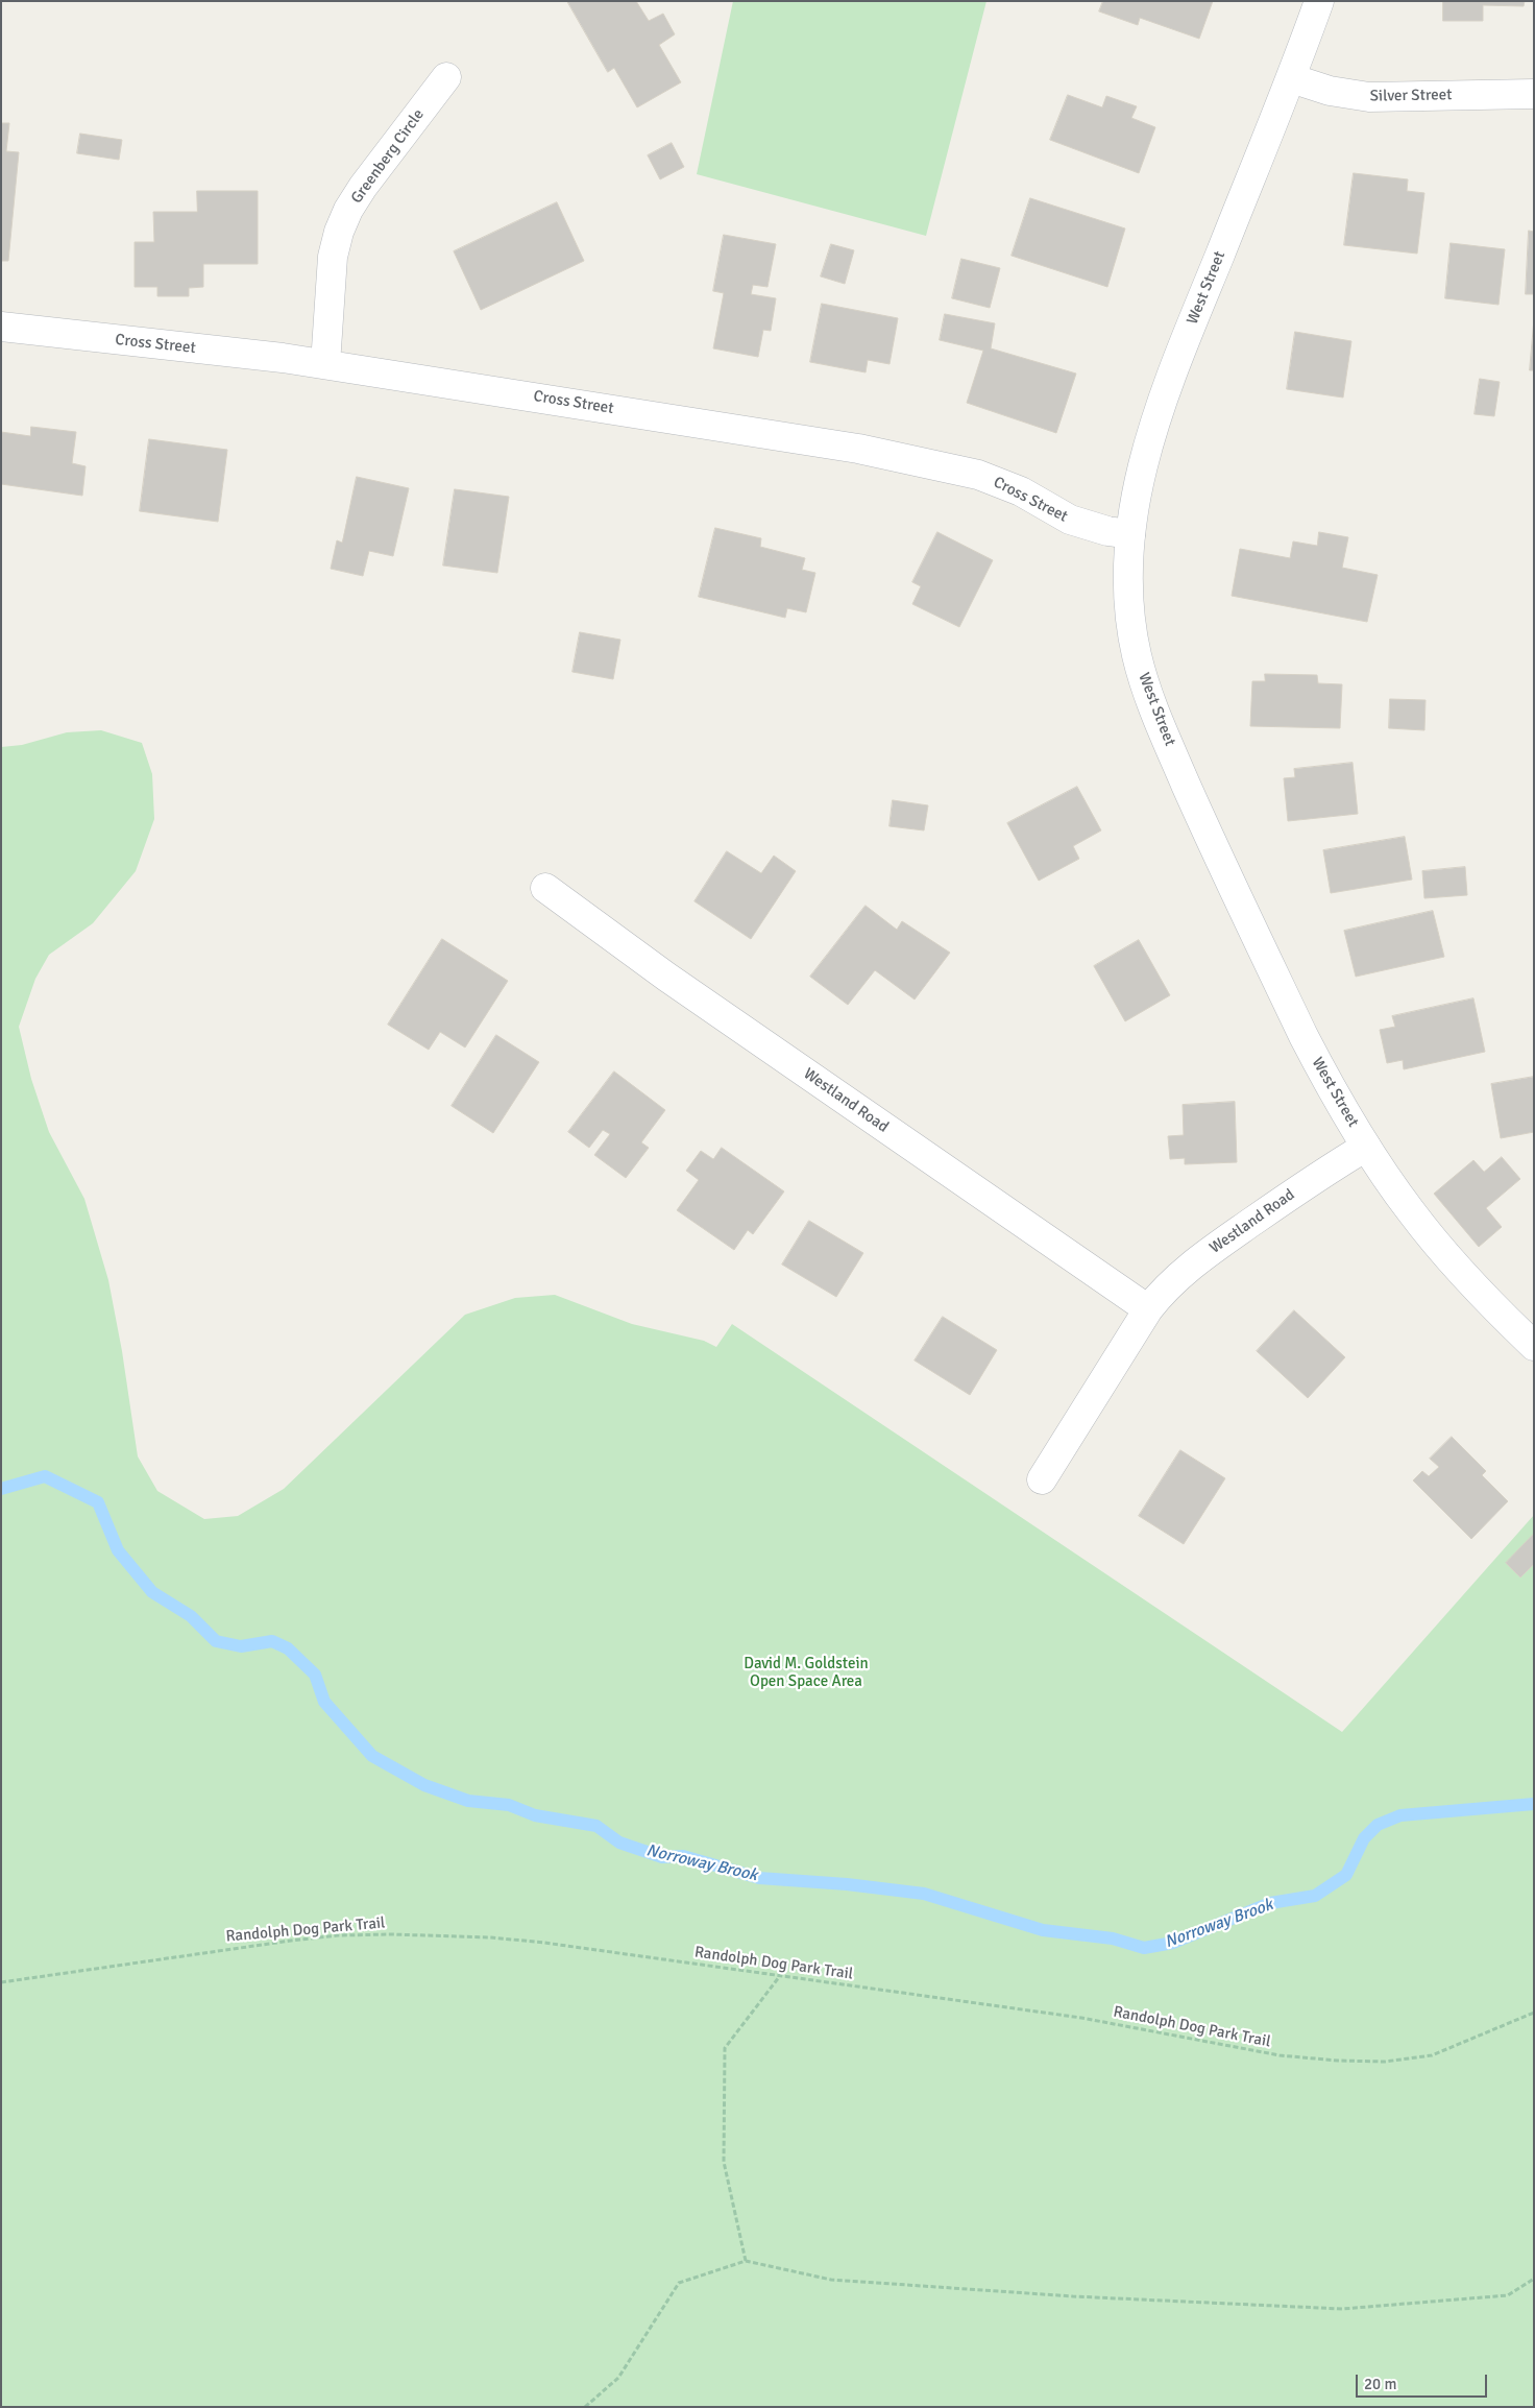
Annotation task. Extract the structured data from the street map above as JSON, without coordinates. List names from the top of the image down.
{
  "streets": {
    "street": [
      "Silver Street",
      "Greenberg Circle",
      "West Street",
      "Cross Street",
      "Westland Road"
    ],
    "path": ["Randolph Dog Park Trail"]
  },
  "crossings": [
    ["Silver Street", "West Street"],
    ["Greenberg Circle", "Cross Street"],
    ["West Street", "Cross Street"],
    ["West Street", "Westland Road"]
  ],
  "water": ["Norroway Brook"],
  "parks": ["David M. Goldstein Open Space Area"],
  "scale_bar": "20 m"
}
